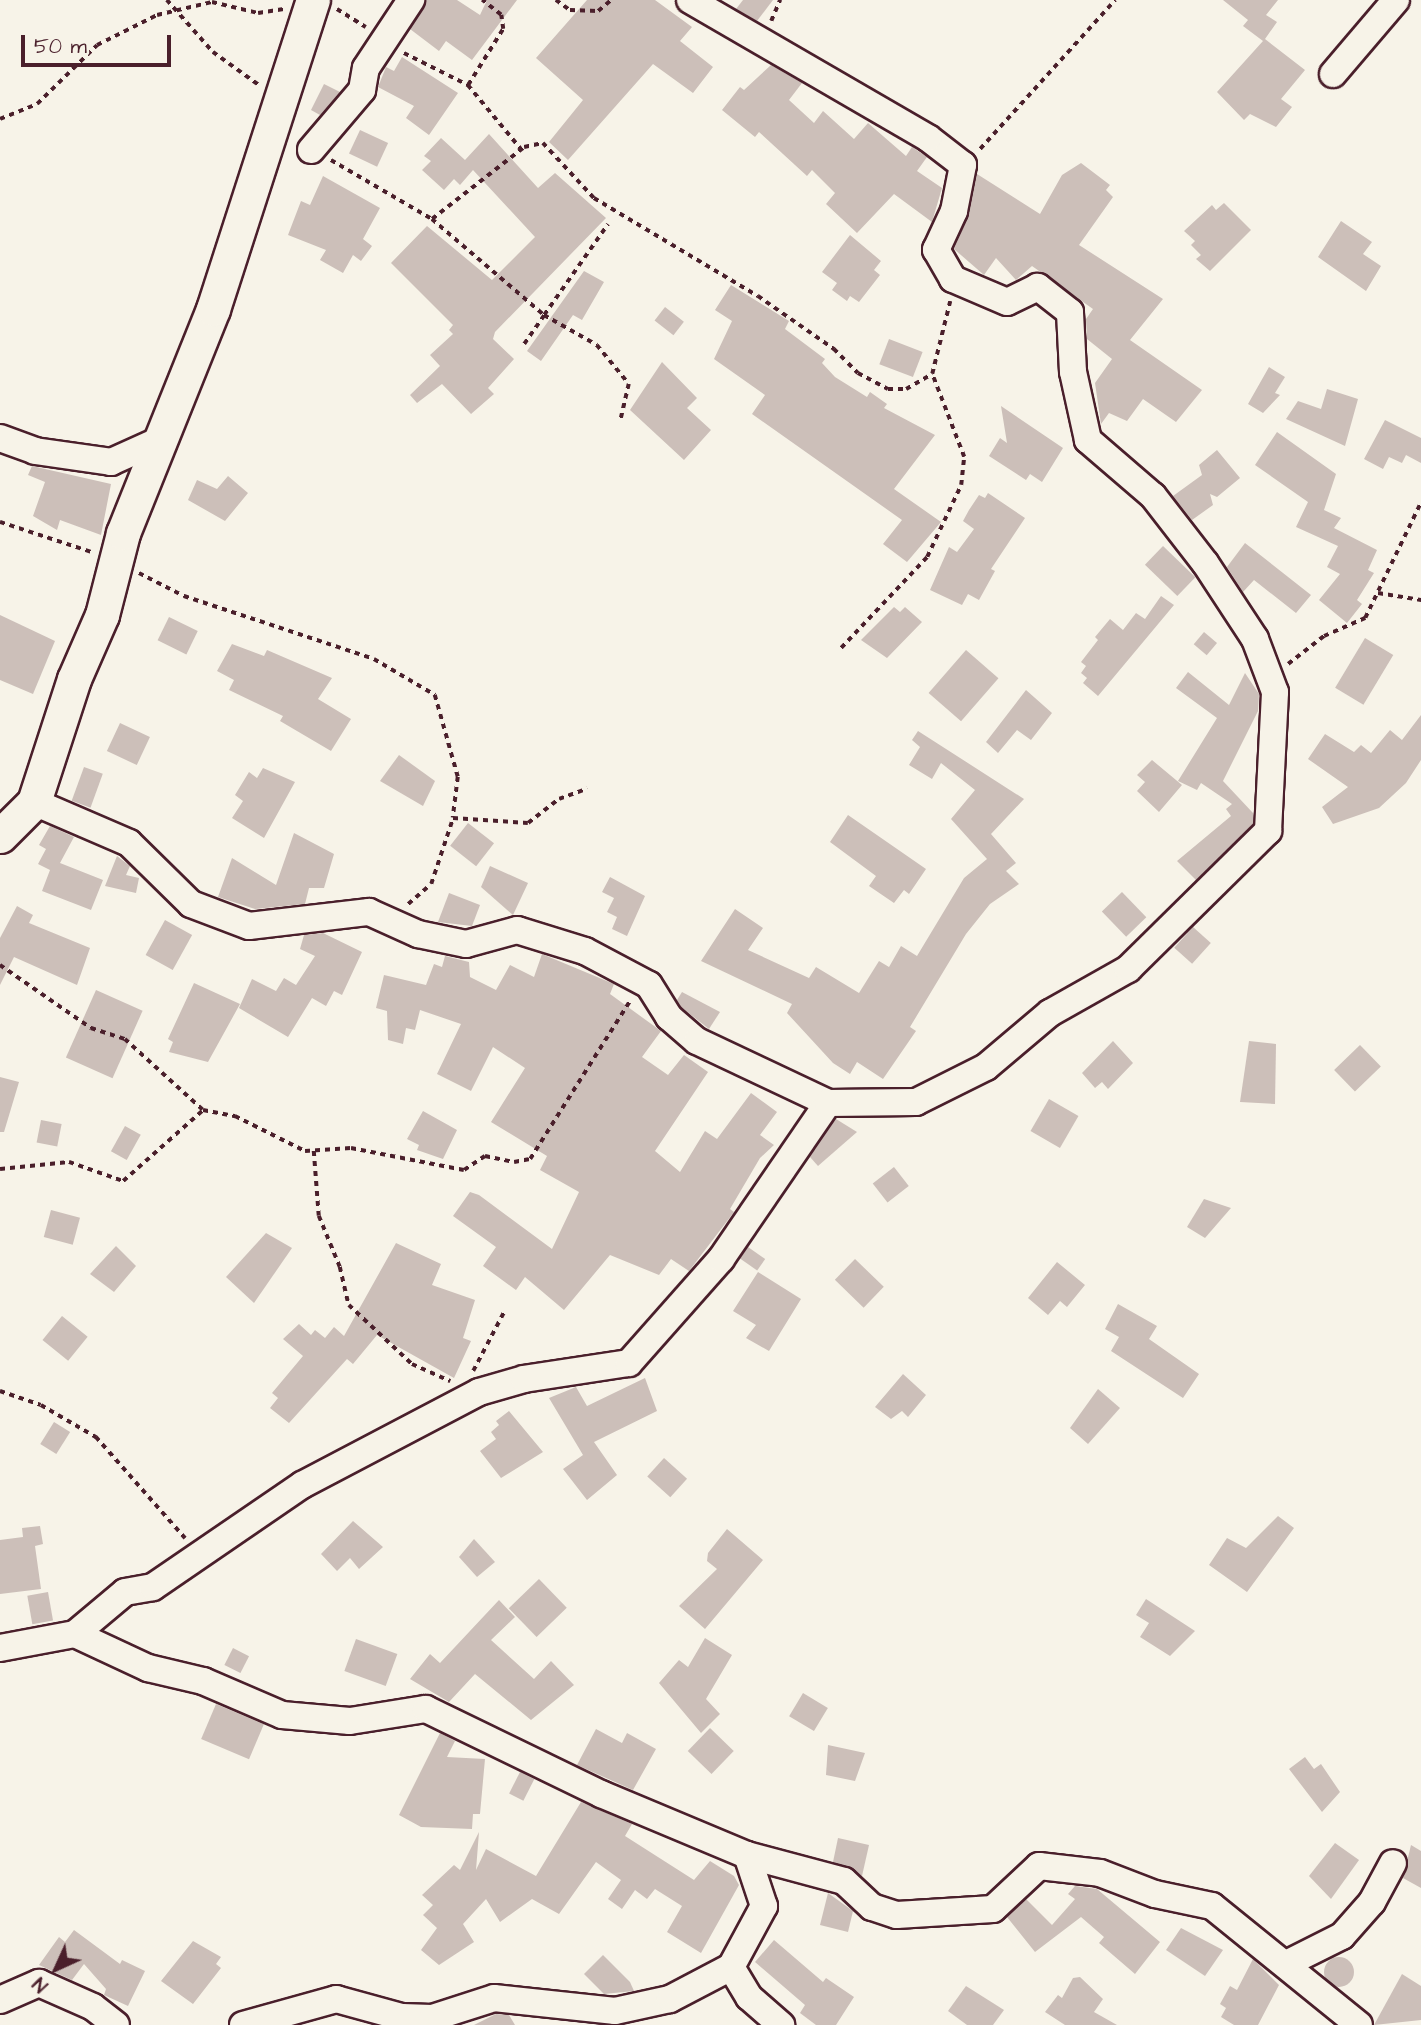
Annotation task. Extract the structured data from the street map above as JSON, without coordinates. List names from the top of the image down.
{
  "scale_bar": "50 m",
  "north": "bottom left"
}
